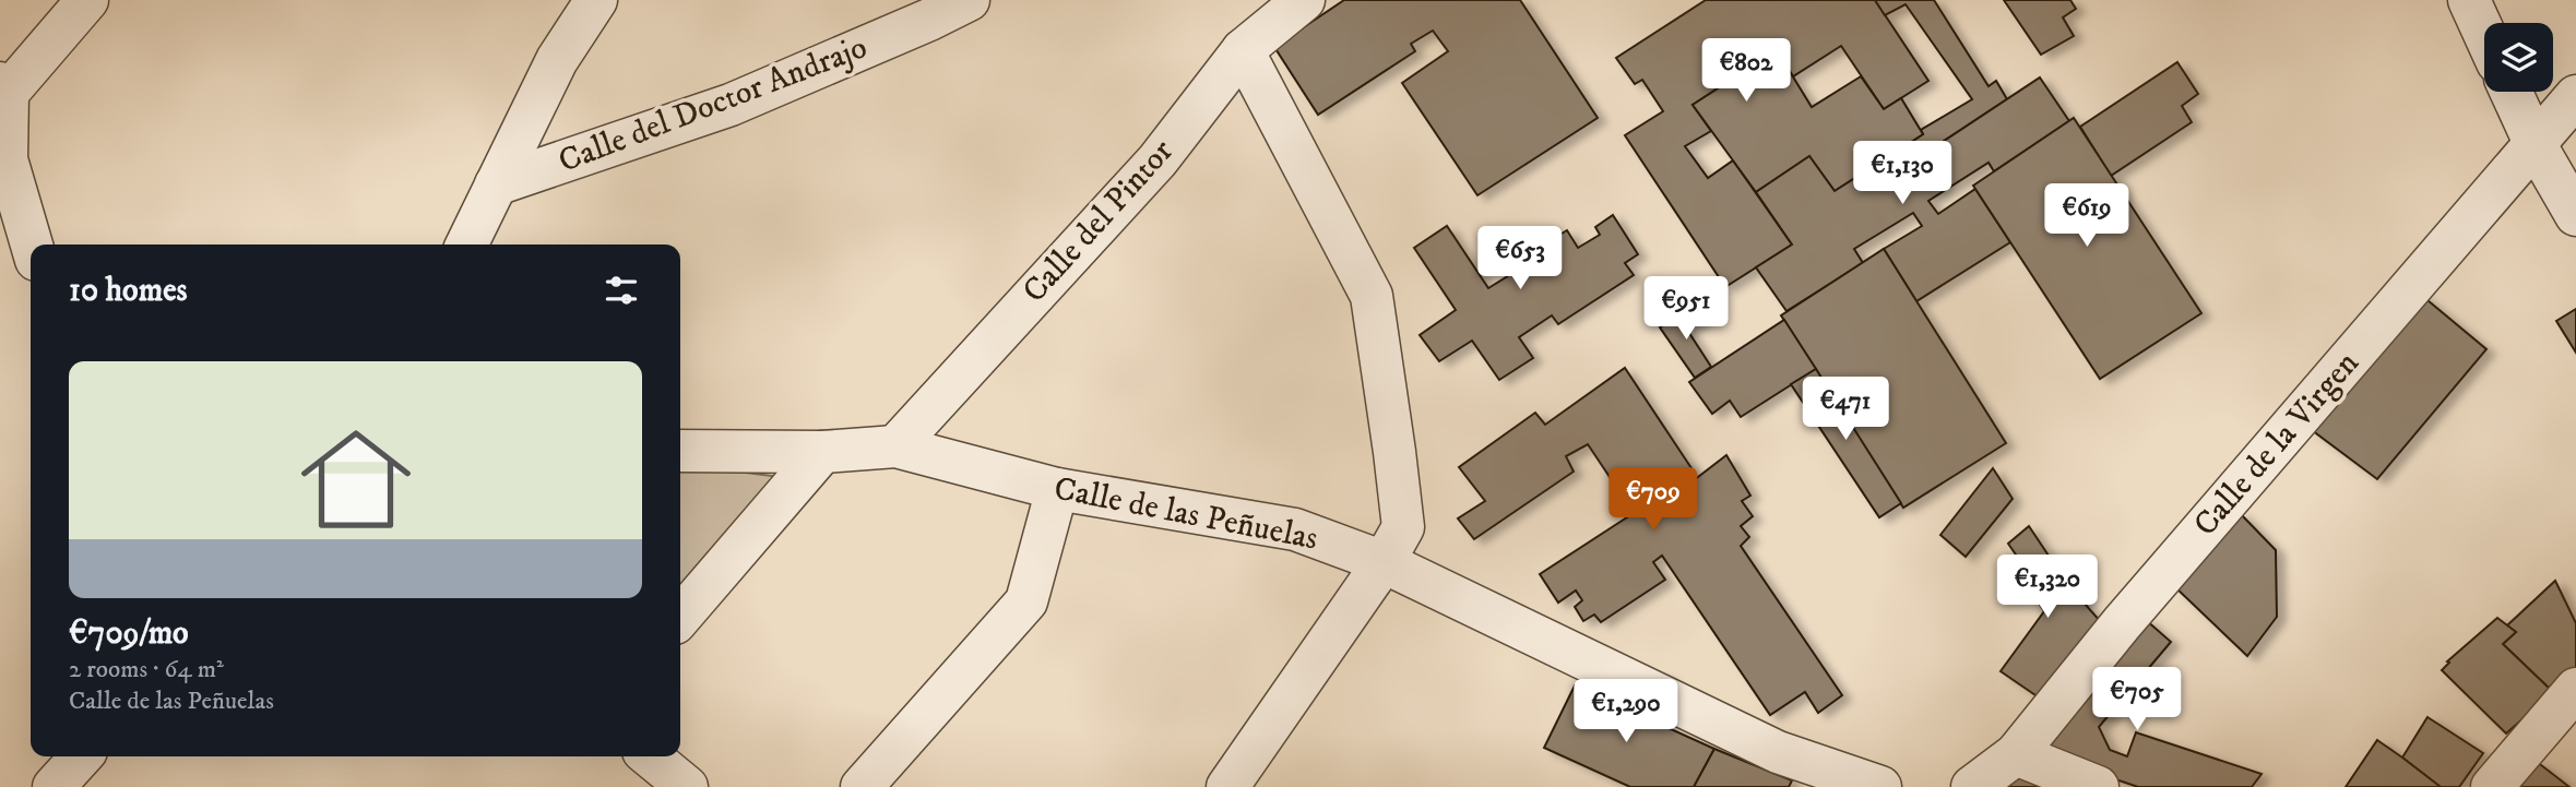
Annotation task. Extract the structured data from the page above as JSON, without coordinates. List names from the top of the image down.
{
  "streets": {
    "street": [
      "Calle del Doctor Andrajo",
      "Calle del Pintor",
      "Calle de la Virgen",
      "Calle de las Peñuelas"
    ]
  },
  "crossings": [
    ["Calle del Pintor", "Calle de las Peñuelas"]
  ],
  "page": {
    "price": [
      "€802",
      "€1,130",
      "€619",
      "€653",
      "€951",
      "€471",
      "€709",
      "€1,320",
      "€705",
      "€1,290"
    ],
    "heading": "10 homes",
    "list": [
      {
        "name": "€709/mo",
        "note": "2 rooms · 64 m² · Calle de las Peñuelas"
      }
    ]
  }
}
